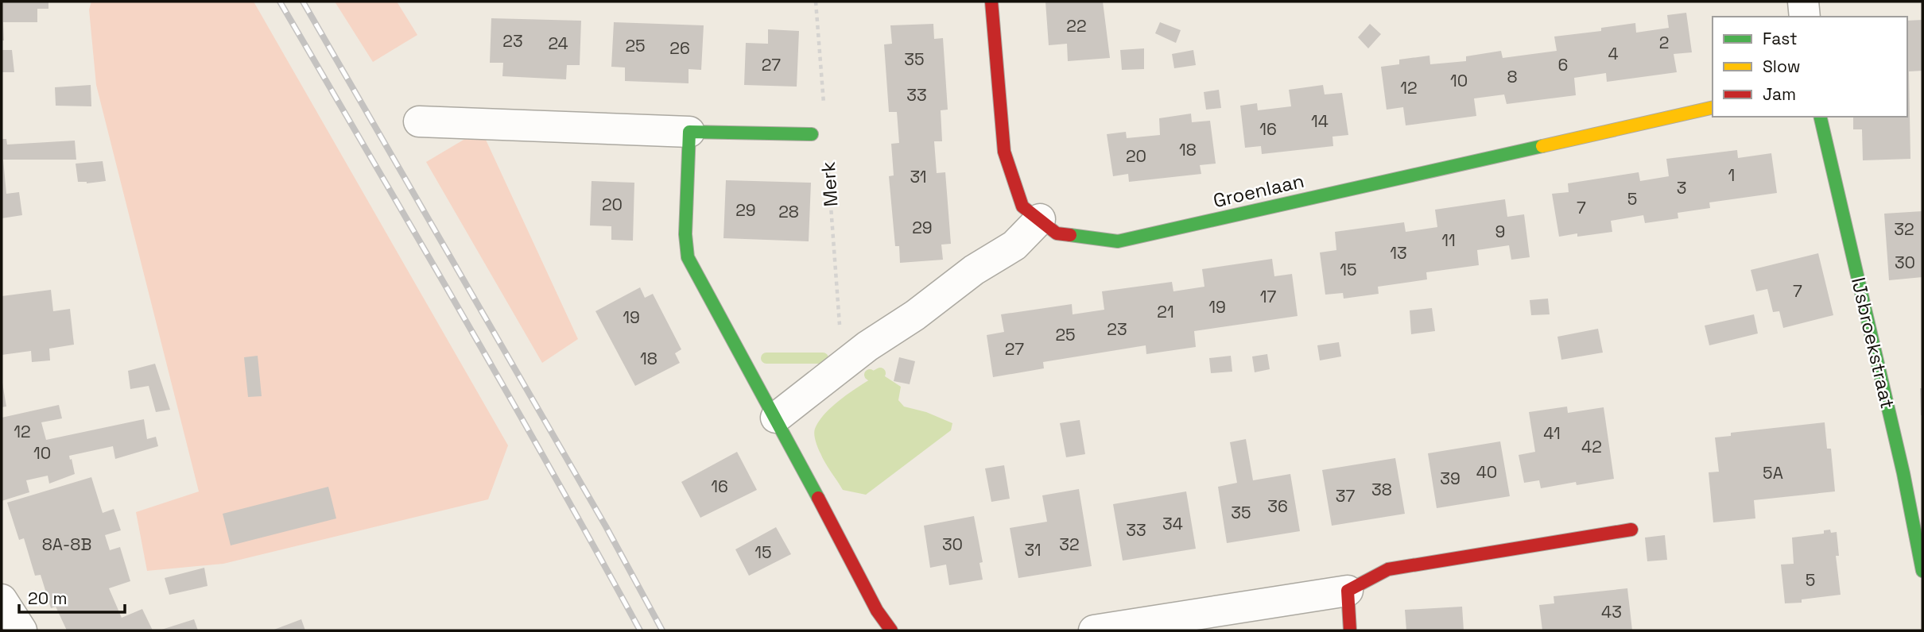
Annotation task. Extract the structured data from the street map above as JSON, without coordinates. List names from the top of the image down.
{
  "streets": {
    "street": ["Groenlaan", "IJsbroekstraat"],
    "path": ["Merk"]
  },
  "house_numbers": [
    "22",
    "23",
    "2",
    "24",
    "25",
    "26",
    "4",
    "35",
    "27",
    "6",
    "8",
    "10",
    "12",
    "33",
    "14",
    "16",
    "18",
    "20",
    "1",
    "31",
    "3",
    "5",
    "20",
    "7",
    "29",
    "28",
    "29",
    "32",
    "9",
    "11",
    "13",
    "30",
    "15",
    "7",
    "17",
    "19",
    "21",
    "19",
    "23",
    "25",
    "27",
    "18",
    "12",
    "41",
    "42",
    "10",
    "40",
    "5A",
    "39",
    "16",
    "38",
    "37",
    "36",
    "35",
    "34",
    "33",
    "8A-8B",
    "30",
    "32",
    "31",
    "15",
    "5",
    "43"
  ],
  "legend": ["Fast", "Slow", "Jam"],
  "scale_bar": "20 m"
}
